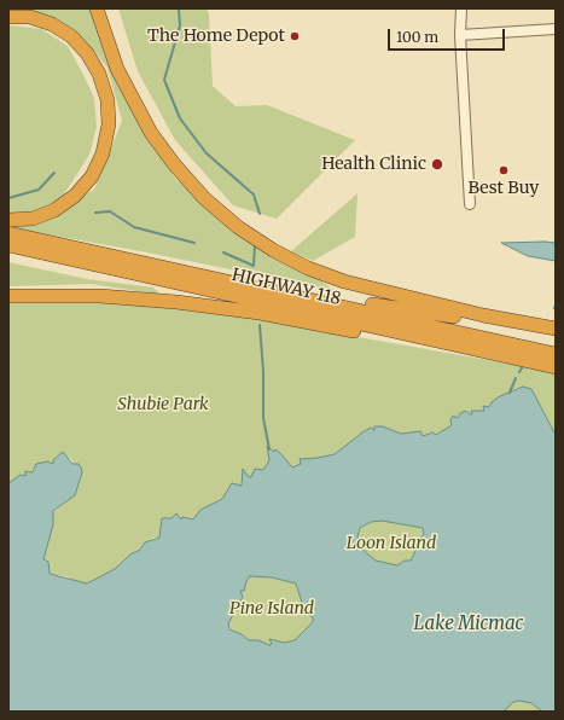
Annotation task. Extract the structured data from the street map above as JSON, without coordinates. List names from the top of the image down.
{
  "streets": {
    "highway": ["HIGHWAY 118"]
  },
  "water": ["Lake Micmac"],
  "parks": ["Shubie Park", "Loon Island", "Pine Island"],
  "places": ["The Home Depot", "Health Clinic", "Best Buy"],
  "scale_bar": "100 m"
}
